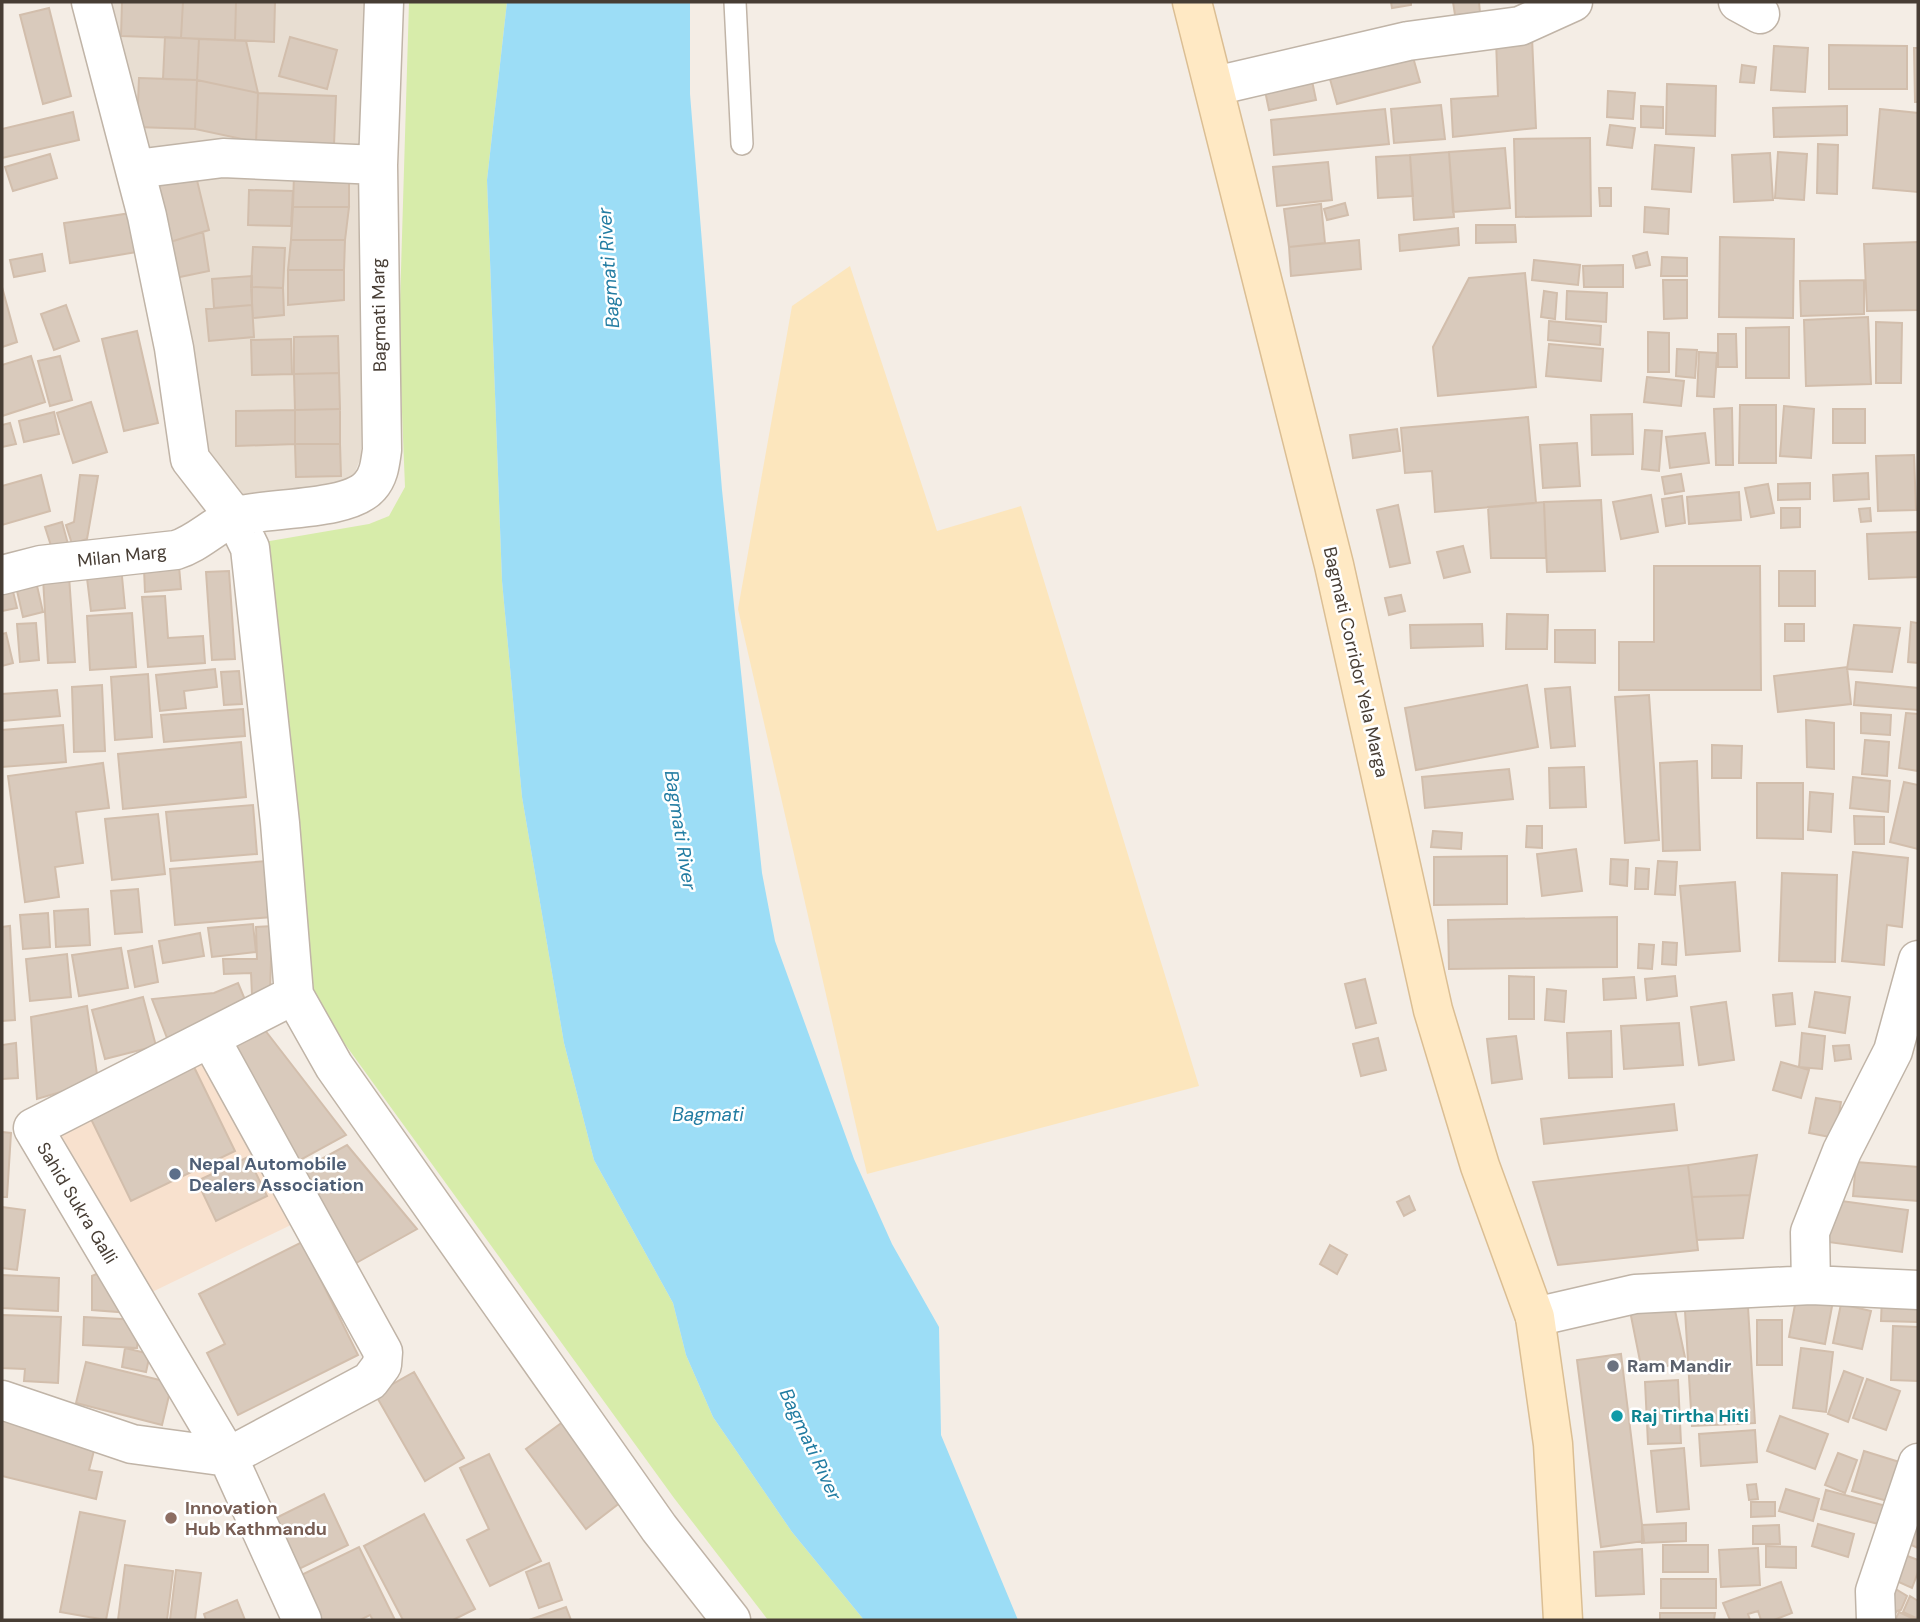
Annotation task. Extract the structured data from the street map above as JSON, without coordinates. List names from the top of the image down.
{
  "streets": {
    "street": [
      "Bagmati Marg",
      "Milan Marg",
      "Bagmati Corridor Yela Marga",
      "Sahid Sukra Galli"
    ]
  },
  "crossings": [
    ["Bagmati Marg", "Milan Marg"]
  ],
  "water": ["Bagmati River", "Bagmati"],
  "places": [
    "Nepal Automobile Dealers Association",
    "Ram Mandir",
    "Raj Tirtha Hiti",
    "Innovation Hub Kathmandu"
  ]
}
